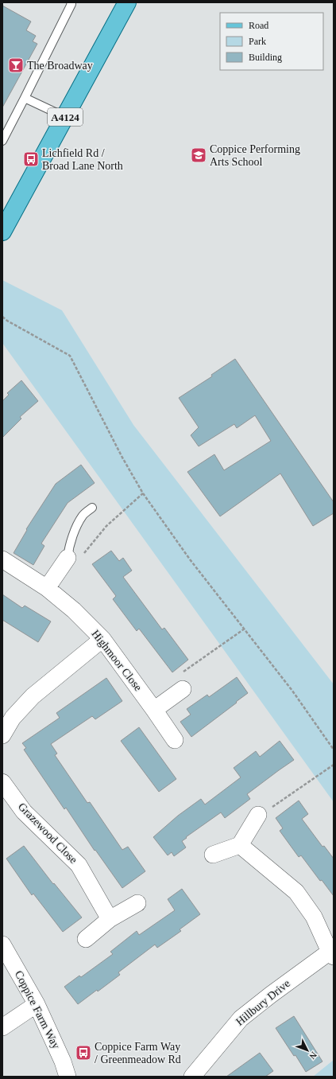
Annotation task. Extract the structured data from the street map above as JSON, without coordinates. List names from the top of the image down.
{
  "streets": {
    "main road": ["A4124"],
    "street": [
      "Highmoor Close",
      "Grazewood Close",
      "Hillbury Drive",
      "Coppice Farm Way"
    ]
  },
  "places": {
    "bar": ["The Broadway"],
    "school or university": ["Coppice Performing Arts School"],
    "bus stop": ["Lichfield Rd / Broad Lane North", "Coppice Farm Way / Greenmeadow Rd"]
  },
  "legend": ["Road", "Park", "Building"],
  "north": "bottom right"
}
